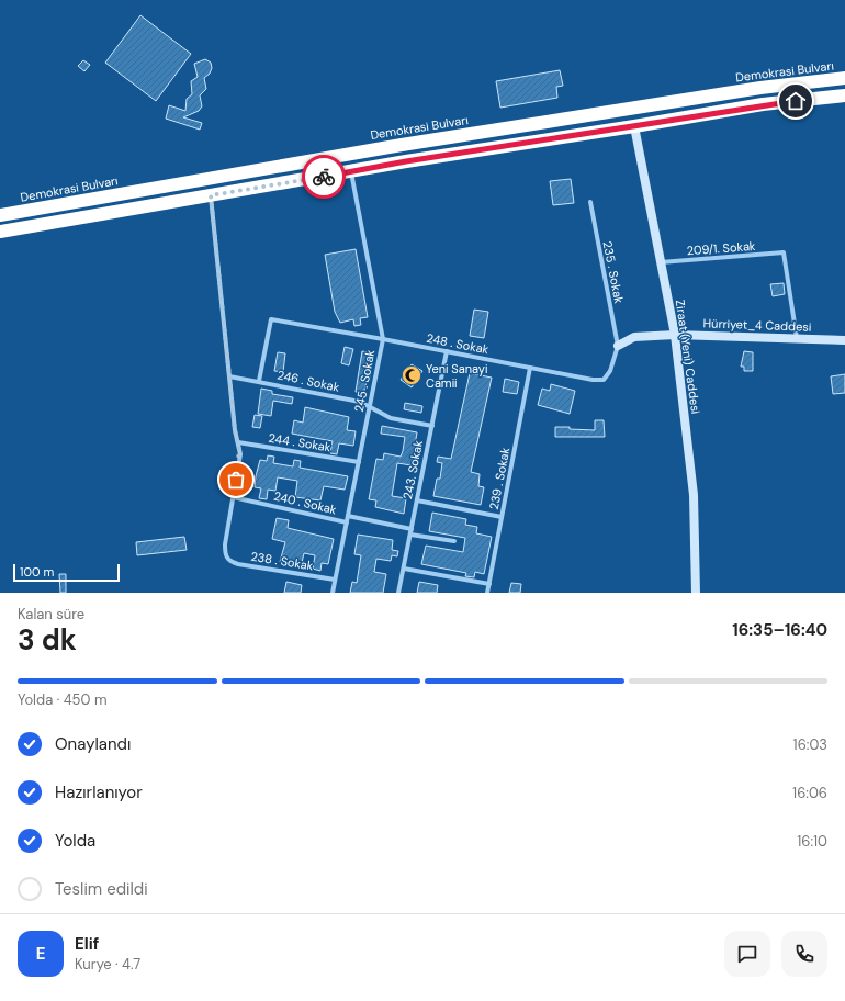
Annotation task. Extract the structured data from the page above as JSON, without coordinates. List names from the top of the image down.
{
  "streets": {
    "highway": ["Demokrasi Bulvarı"],
    "street": [
      "209/1. Sokak",
      "235 . Sokak",
      "Hürriyet_4 Caddesi",
      "248 . Sokak",
      "Ziraat (Yeni) Caddesi",
      "246 . Sokak",
      "245 . Sokak",
      "244 . Sokak",
      "243. Sokak",
      "239 . Sokak",
      "240 . Sokak",
      "238 . Sokak"
    ]
  },
  "crossings": [
    ["209/1. Sokak", "Hürriyet_4 Caddesi"],
    ["209/1. Sokak", "Ziraat (Yeni) Caddesi"],
    ["235 . Sokak", "Hürriyet_4 Caddesi"],
    ["235 . Sokak", "248 . Sokak"],
    ["Hürriyet_4 Caddesi", "248 . Sokak"],
    ["Hürriyet_4 Caddesi", "Ziraat (Yeni) Caddesi"],
    ["248 . Sokak", "246 . Sokak"],
    ["248 . Sokak", "245 . Sokak"],
    ["248 . Sokak", "243. Sokak"],
    ["248 . Sokak", "239 . Sokak"],
    ["246 . Sokak", "245 . Sokak"],
    ["246 . Sokak", "243. Sokak"],
    ["245 . Sokak", "244 . Sokak"],
    ["245 . Sokak", "240 . Sokak"],
    ["245 . Sokak", "238 . Sokak"],
    ["243. Sokak", "240 . Sokak"],
    ["240 . Sokak", "238 . Sokak"]
  ],
  "places": {
    "mosque": ["Yeni Sanayi Camii"]
  },
  "scale_bar": "100 m",
  "page": {
    "scale": "100 m",
    "heading": ["3 dk", "Kalan süre", "16:35–16:40"],
    "panel": ["Elif", "Kurye · 4.7"],
    "bar": "Yolda · 450 m",
    "list": [
      ["Onaylandı", "16:03"],
      ["Hazırlanıyor", "16:06"],
      ["Yolda", "16:10"],
      "Teslim edildi"
    ],
    "round": "E"
  }
}
